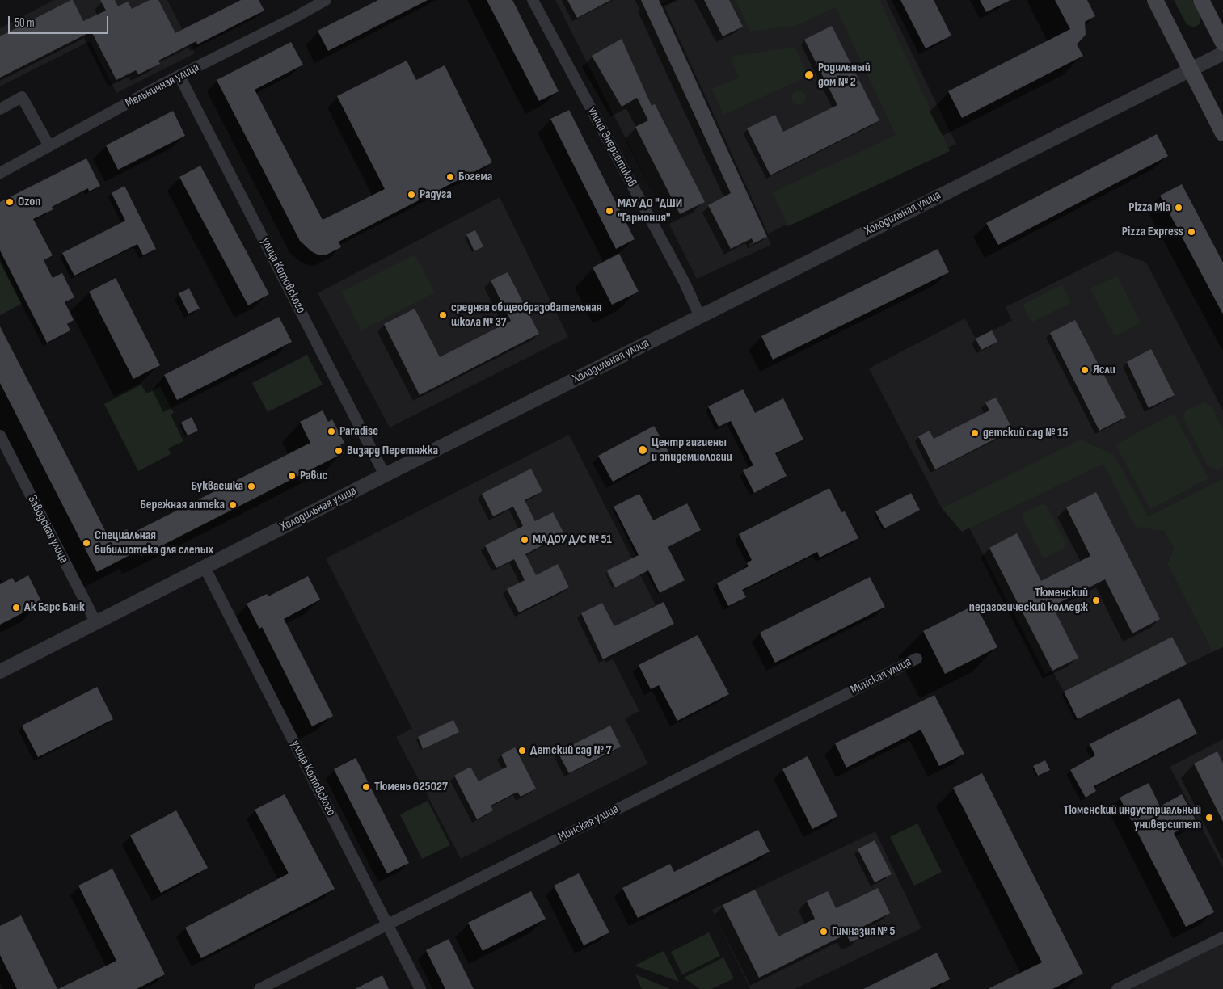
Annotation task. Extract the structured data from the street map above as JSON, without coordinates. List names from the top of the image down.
{
  "streets": {
    "street": [
      "Мельничная улица",
      "улица Энергетиков",
      "Холодильная улица",
      "улица Котовского",
      "Заводская улица",
      "Минская улица"
    ]
  },
  "crossings": [
    ["Мельничная улица", "улица Котовского"],
    ["улица Энергетиков", "Холодильная улица"],
    ["Холодильная улица", "улица Котовского"],
    ["Холодильная улица", "Заводская улица"],
    ["улица Котовского", "Минская улица"]
  ],
  "places": [
    "Родильный дом № 2",
    "Богема",
    "Радуга",
    "Ozon",
    "Pizza Mia",
    "МАУ ДО \"ДШИ \"Гармония\"",
    "Pizza Express",
    "средняя общеобразовательная школа № 37",
    "Ясли",
    "Paradise",
    "детский сад № 15",
    "Центр гигиены и эпидемиологии",
    "Визард Перетяжка",
    "Равис",
    "Букваешка",
    "Бережная аптека",
    "МАДОУ Д/С № 51",
    "Специальная бибилиотека для слепых",
    "Тюменский педагогический колледж",
    "Ак Барс Банк",
    "Детский сад № 7",
    "Тюмень 625027",
    "Тюменский индустриальный университет",
    "Гимназия № 5"
  ],
  "scale_bar": "50 m"
}
